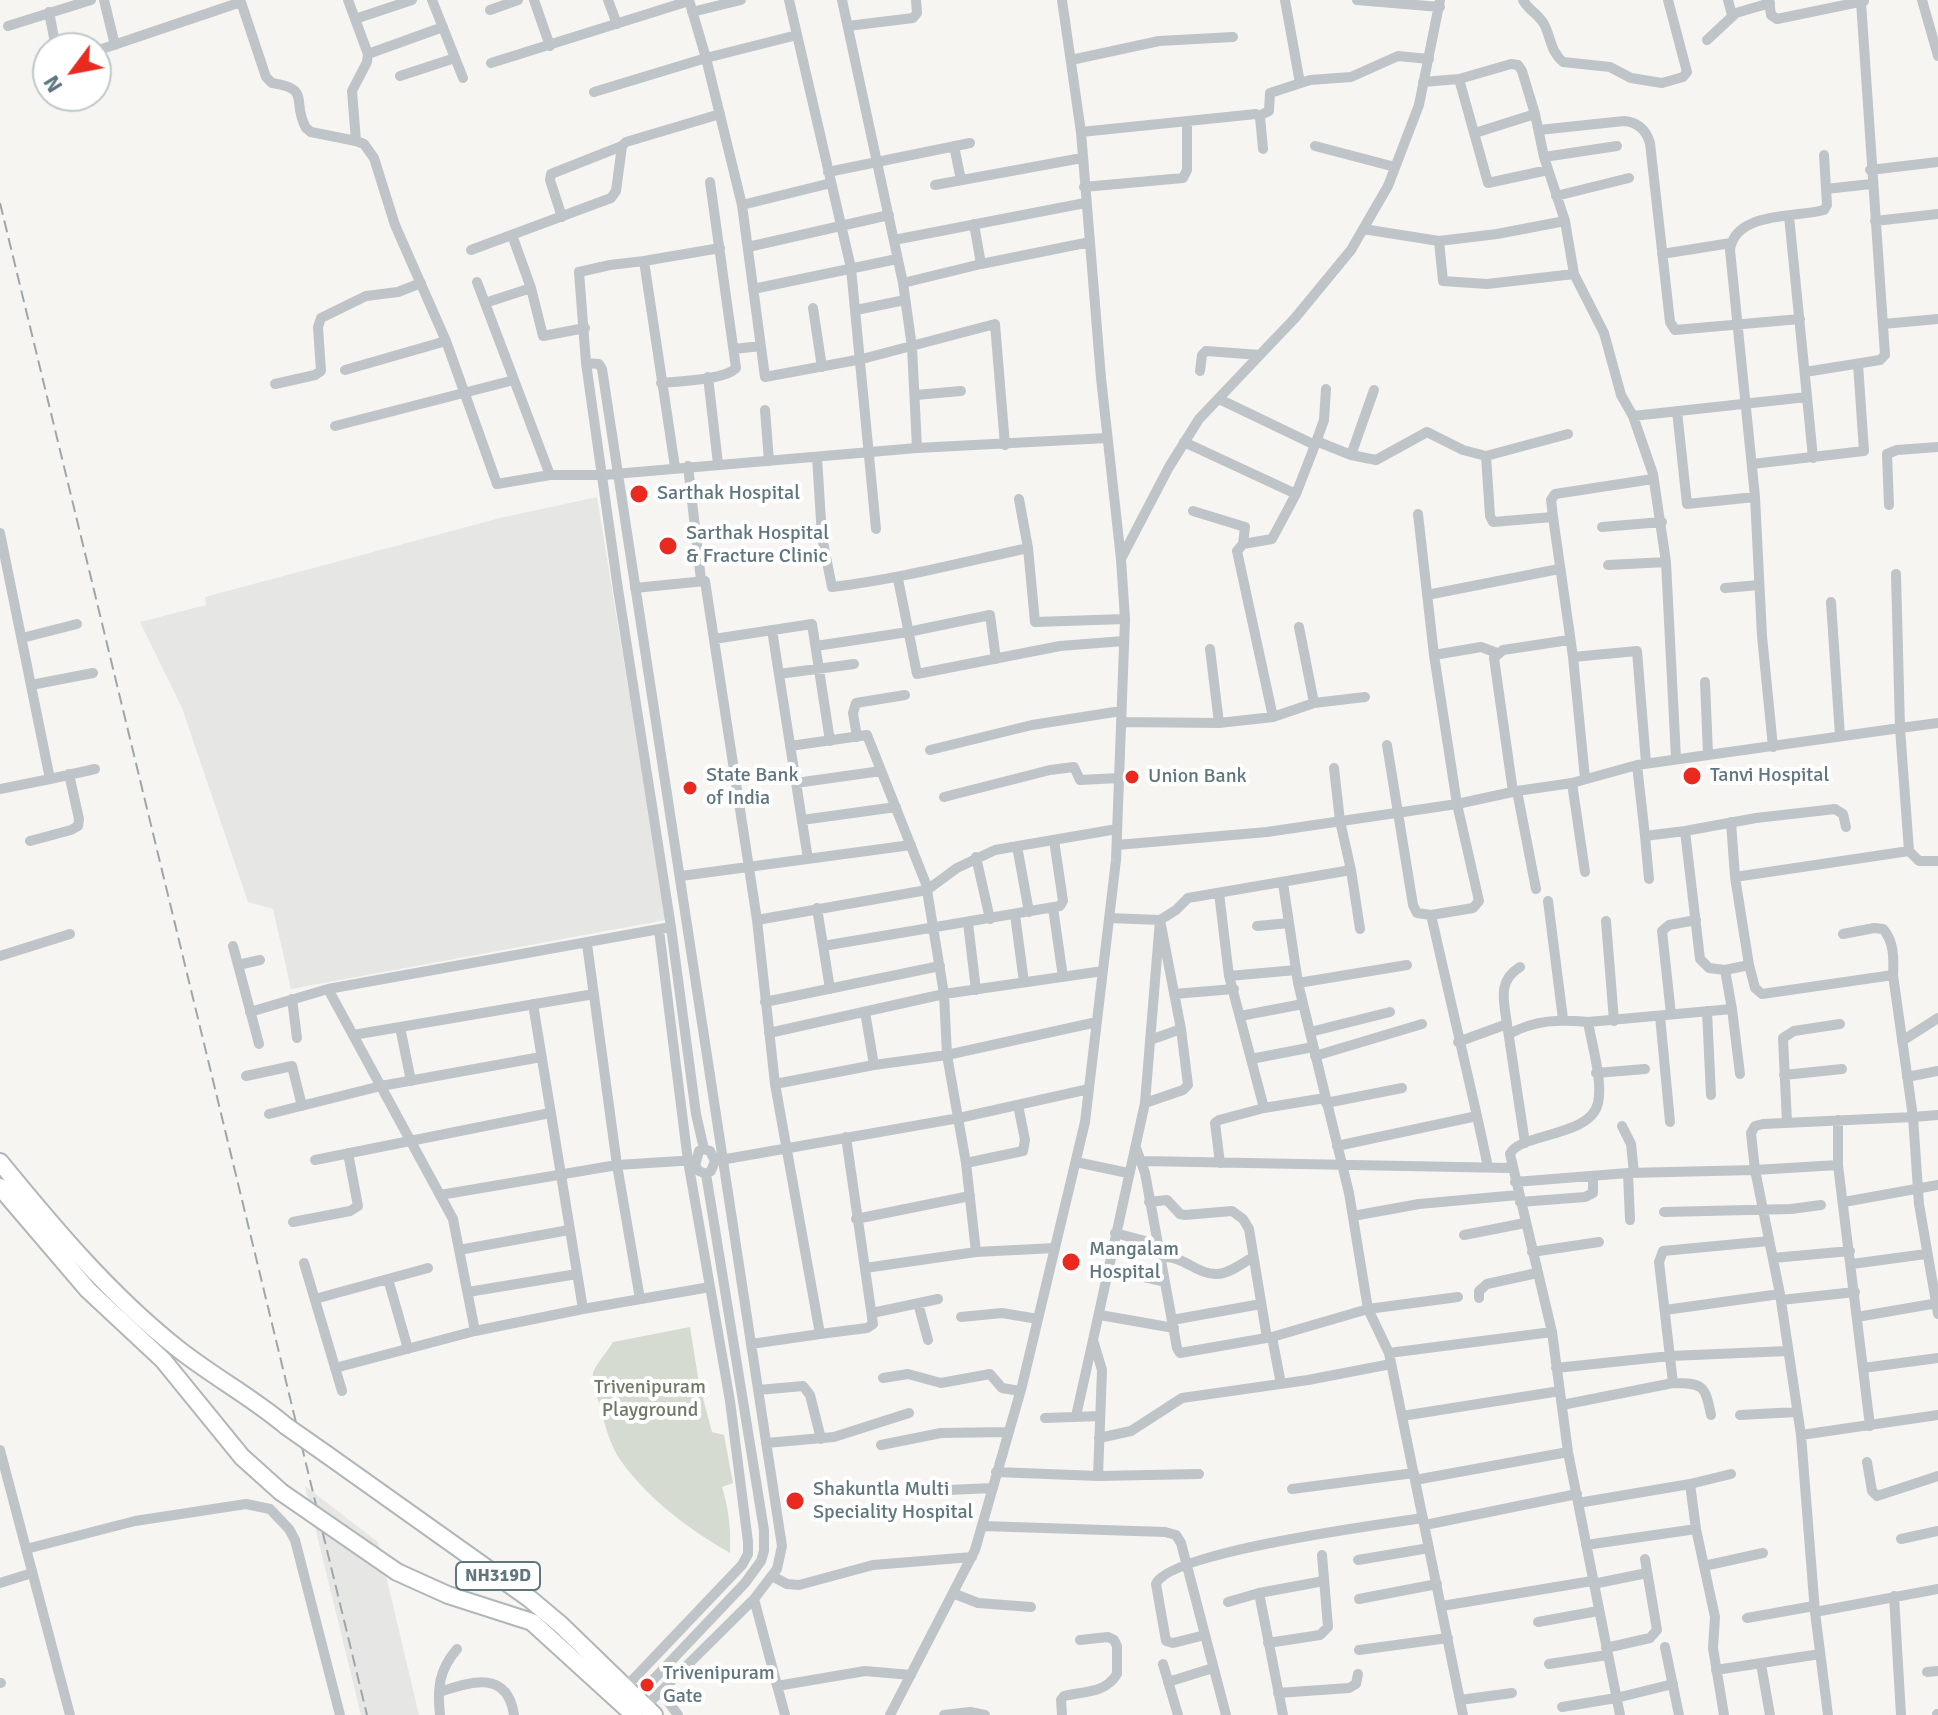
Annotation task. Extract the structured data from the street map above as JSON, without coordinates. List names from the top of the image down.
{
  "streets": {
    "highway": ["NH319D"]
  },
  "parks": ["Trivenipuram Playground"],
  "places": [
    "Sarthak Hospital",
    "Sarthak Hospital & Fracture Clinic",
    "Tanvi Hospital",
    "Union Bank",
    "State Bank of India",
    "Mangalam Hospital",
    "Shakuntla Multi Speciality Hospital",
    "Trivenipuram Gate"
  ],
  "north": "bottom left"
}
